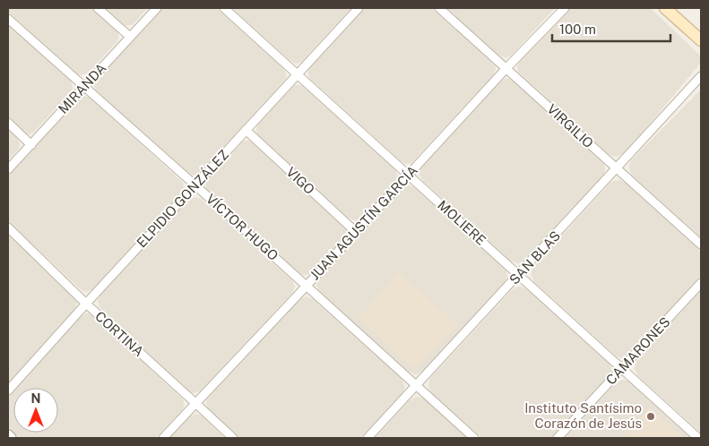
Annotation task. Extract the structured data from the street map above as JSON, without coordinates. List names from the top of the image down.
{
  "streets": {
    "street": [
      "MIRANDA",
      "VIRGILIO",
      "VIGO",
      "ELPIDIO GONZÁLEZ",
      "JUAN AGUSTÍN GARCÍA",
      "MOLIERE",
      "VÍCTOR HUGO",
      "SAN BLAS",
      "CORTINA",
      "CAMARONES"
    ]
  },
  "crossings": [
    ["MIRANDA", "VÍCTOR HUGO"],
    ["VIRGILIO", "JUAN AGUSTÍN GARCÍA"],
    ["VIRGILIO", "SAN BLAS"],
    ["VIGO", "ELPIDIO GONZÁLEZ"],
    ["VIGO", "JUAN AGUSTÍN GARCÍA"],
    ["ELPIDIO GONZÁLEZ", "MOLIERE"],
    ["ELPIDIO GONZÁLEZ", "VÍCTOR HUGO"],
    ["ELPIDIO GONZÁLEZ", "CORTINA"],
    ["JUAN AGUSTÍN GARCÍA", "MOLIERE"],
    ["JUAN AGUSTÍN GARCÍA", "VÍCTOR HUGO"],
    ["JUAN AGUSTÍN GARCÍA", "CORTINA"],
    ["MOLIERE", "SAN BLAS"],
    ["MOLIERE", "CAMARONES"],
    ["VÍCTOR HUGO", "SAN BLAS"]
  ],
  "places": ["Instituto Santísimo Corazón de Jesús"],
  "scale_bar": "100 m",
  "north": "top"
}
